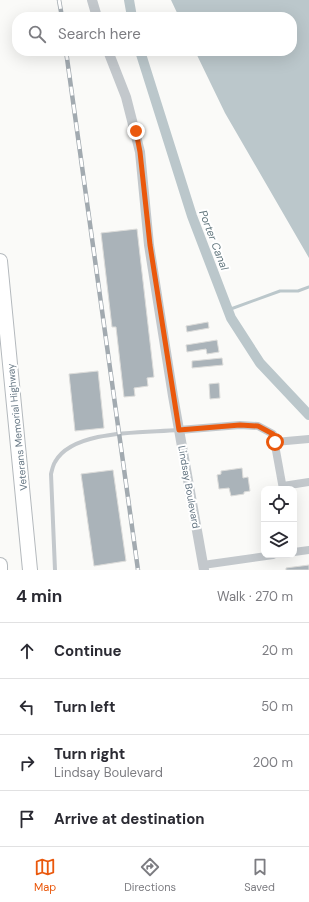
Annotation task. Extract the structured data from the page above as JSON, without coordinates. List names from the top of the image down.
{
  "streets": {
    "highway": ["Veterans Memorial Highway"],
    "street": ["Lindsay Boulevard"]
  },
  "water": ["Porter Canal"],
  "page": {
    "search": "Search here",
    "heading": ["4 min", "Walk · 270 m"],
    "list": [
      ["Continue", "20 m"],
      ["Turn left", "50 m"],
      ["Turn right", "Lindsay Boulevard", "200 m"],
      "Arrive at destination"
    ],
    "nav": ["Map", "Directions", "Saved"]
  }
}
